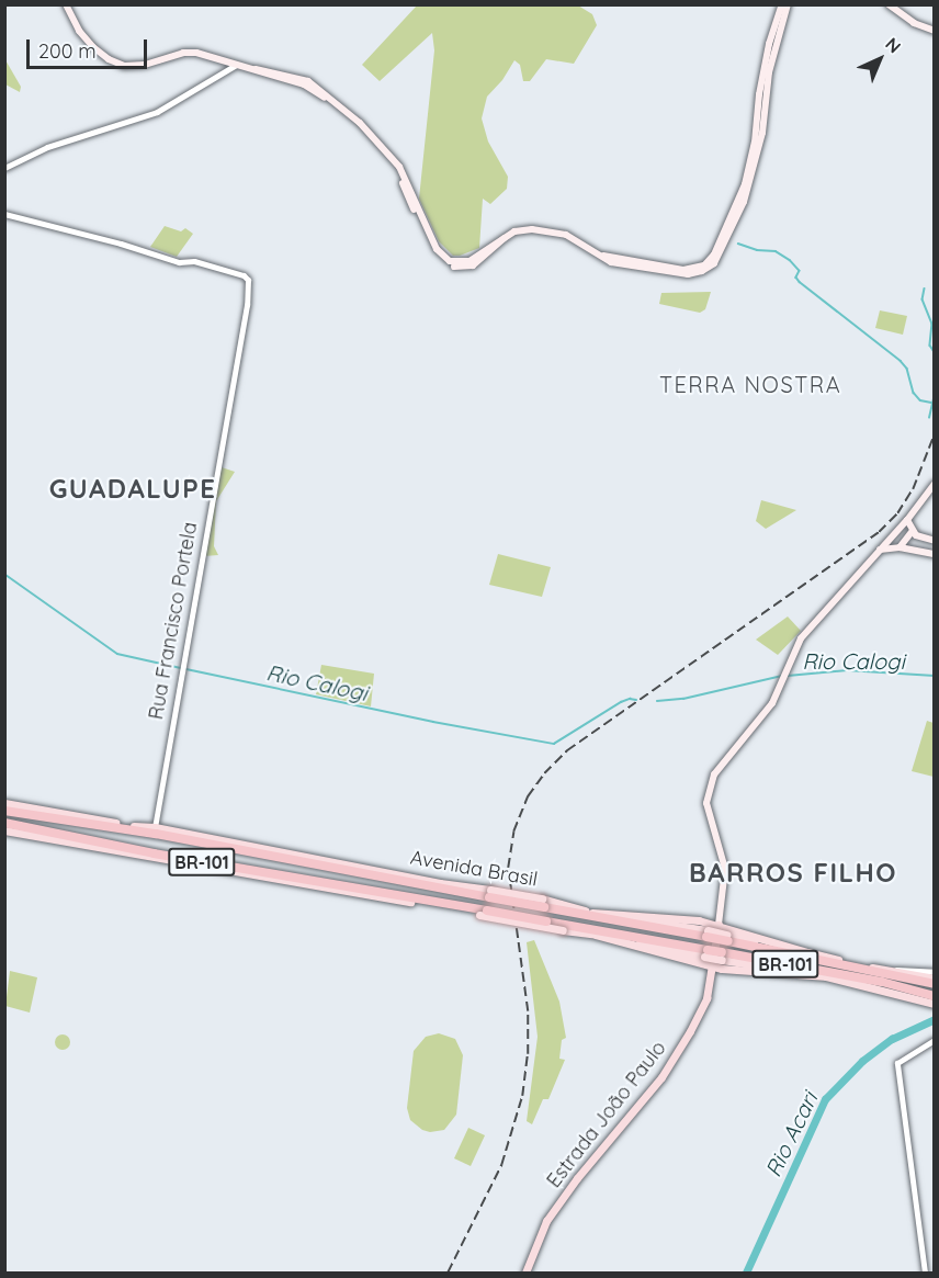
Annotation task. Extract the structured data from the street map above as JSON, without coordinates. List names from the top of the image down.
{
  "streets": {
    "highway": ["BR-101", "Avenida Brasil"],
    "main road": ["Estrada João Paulo"],
    "street": ["Rua Francisco Portela"]
  },
  "crossings": [
    ["Rua Francisco Portela", "Avenida Brasil"]
  ],
  "districts": ["TERRA NOSTRA", "GUADALUPE", "BARROS FILHO"],
  "water": ["Rio Calogi", "Rio Acari"],
  "scale_bar": "200 m",
  "north": "top right"
}
